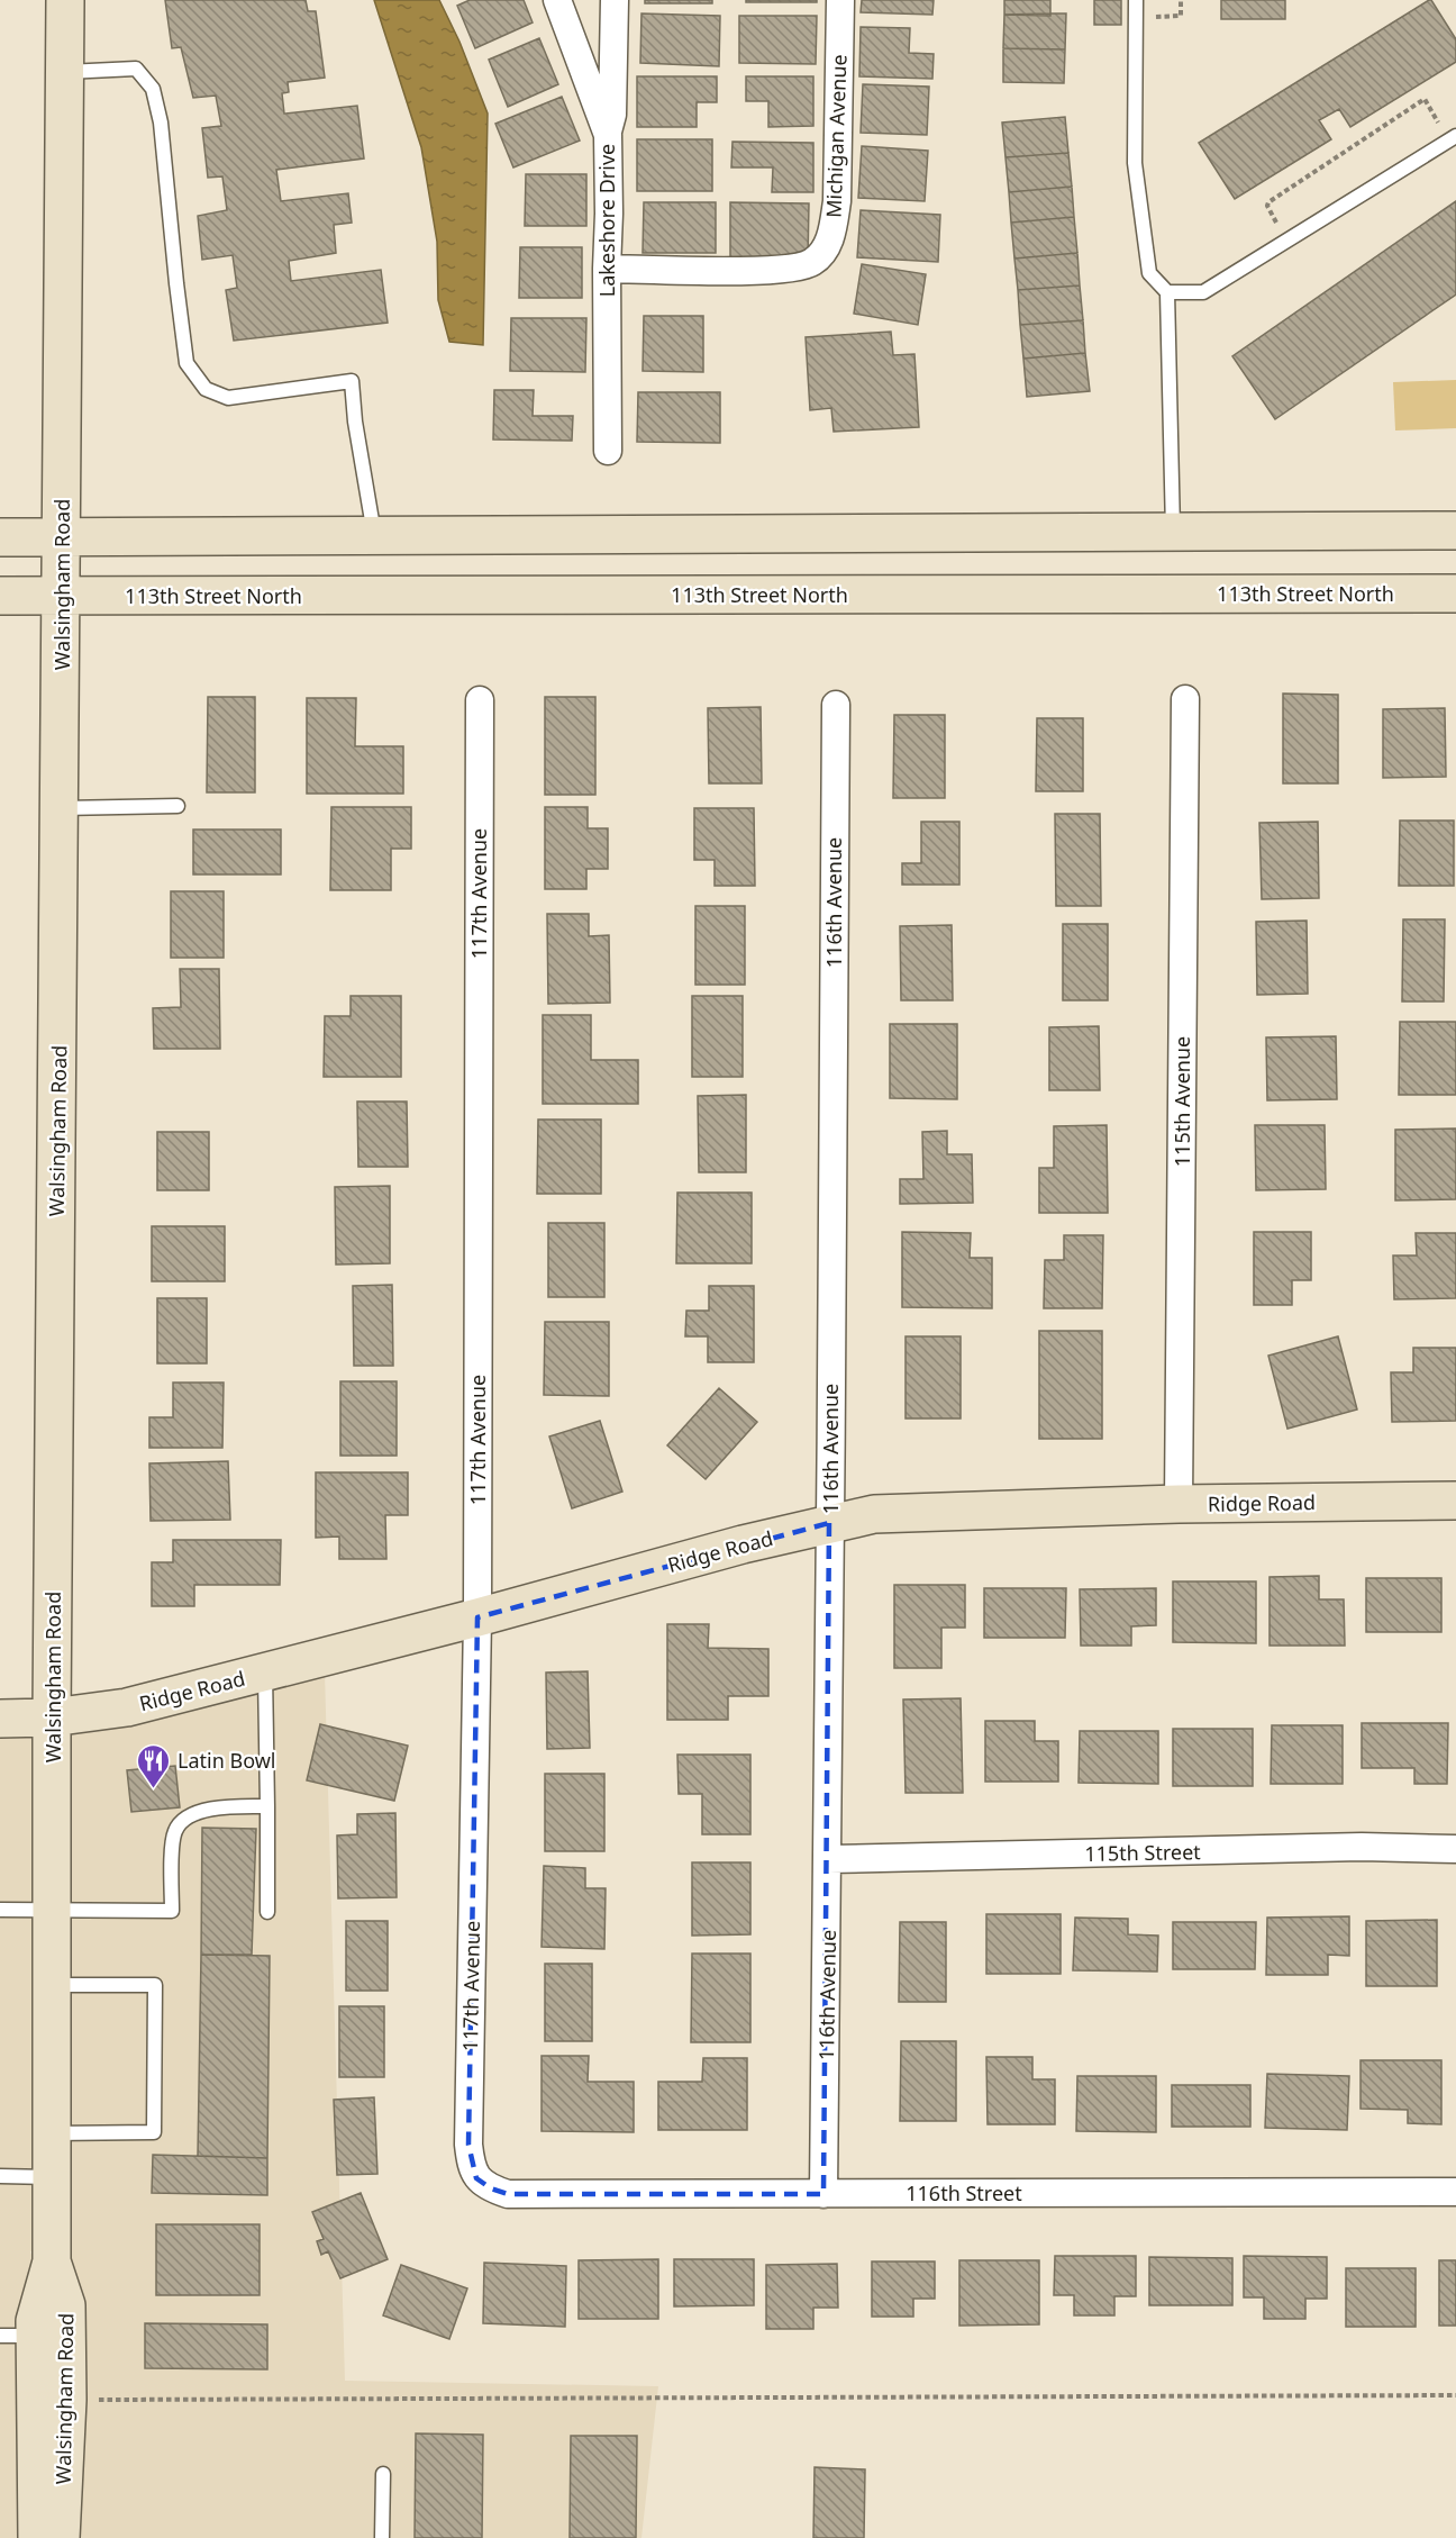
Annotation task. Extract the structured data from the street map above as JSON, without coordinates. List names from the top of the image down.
{
  "streets": {
    "street": [
      "Michigan Avenue",
      "Lakeshore Drive",
      "Walsingham Road",
      "113th Street North",
      "117th Avenue",
      "116th Avenue",
      "115th Avenue",
      "Ridge Road",
      "115th Street",
      "116th Street"
    ]
  },
  "crossings": [
    ["Michigan Avenue", "Lakeshore Drive"],
    ["Walsingham Road", "113th Street North"],
    ["Walsingham Road", "Ridge Road"],
    ["117th Avenue", "Ridge Road"],
    ["117th Avenue", "116th Street"],
    ["116th Avenue", "Ridge Road"],
    ["116th Avenue", "115th Street"],
    ["116th Avenue", "116th Street"],
    ["115th Avenue", "Ridge Road"]
  ],
  "places": {
    "restaurant": ["Latin Bowl"]
  }
}
